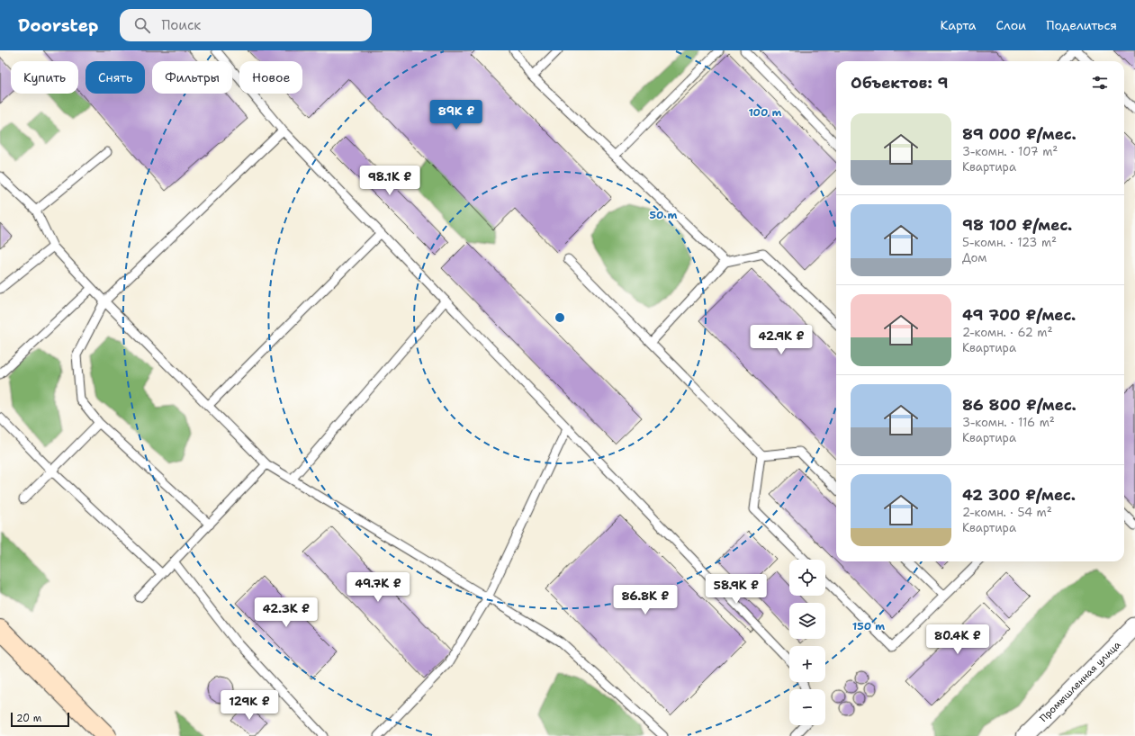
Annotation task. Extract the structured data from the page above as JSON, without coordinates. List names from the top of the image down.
{
  "streets": {
    "street": ["Промышленная улица"]
  },
  "scale_bar": "20 m",
  "page": {
    "header": "Doorstep",
    "search": "Поиск",
    "nav": ["Карта", "Слои", "Поделиться"],
    "chip": [
      "Купить",
      "Снять",
      "Фильтры",
      "Новое"
    ],
    "heading": "Объектов: 9",
    "price": [
      "89K ₽",
      "98.1K ₽",
      "42.9K ₽",
      "49.7K ₽",
      "58.9K ₽",
      "86.8K ₽",
      "42.3K ₽",
      "80.4K ₽",
      "129K ₽"
    ],
    "list": [
      {
        "name": "89 000 ₽/мес.",
        "note": "3-комн. · 107 m² · Квартира"
      },
      {
        "name": "98 100 ₽/мес.",
        "note": "5-комн. · 123 m² · Дом"
      },
      {
        "name": "49 700 ₽/мес.",
        "note": "2-комн. · 62 m² · Квартира"
      },
      {
        "name": "86 800 ₽/мес.",
        "note": "3-комн. · 116 m² · Квартира"
      },
      {
        "name": "42 300 ₽/мес.",
        "note": "2-комн. · 54 m² · Квартира"
      }
    ],
    "map_buttons": ["+", "−"],
    "scale": "20 m"
  },
  "rings": ["100 m", "50 m", "150 m"]
}
